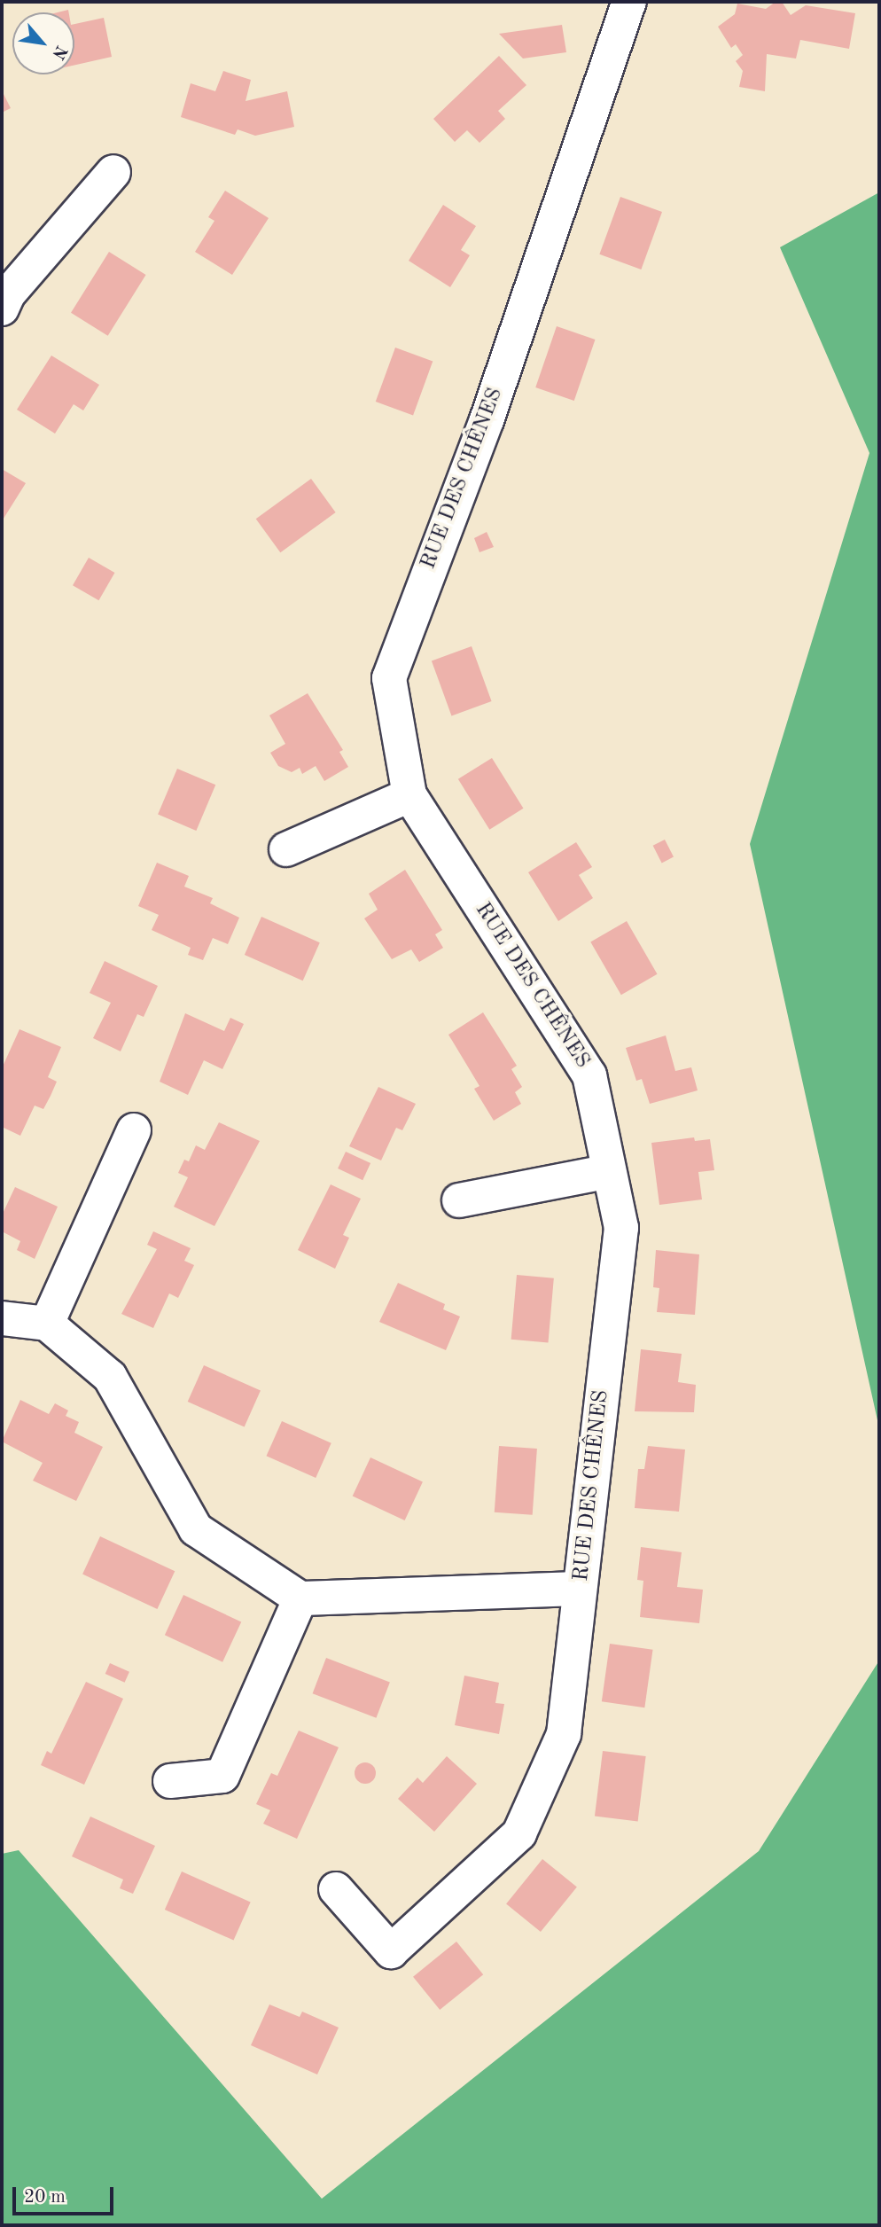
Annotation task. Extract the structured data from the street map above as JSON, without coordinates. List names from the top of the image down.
{
  "streets": {
    "street": ["RUE DES CHÊNES"]
  },
  "scale_bar": "20 m",
  "north": "bottom right"
}
